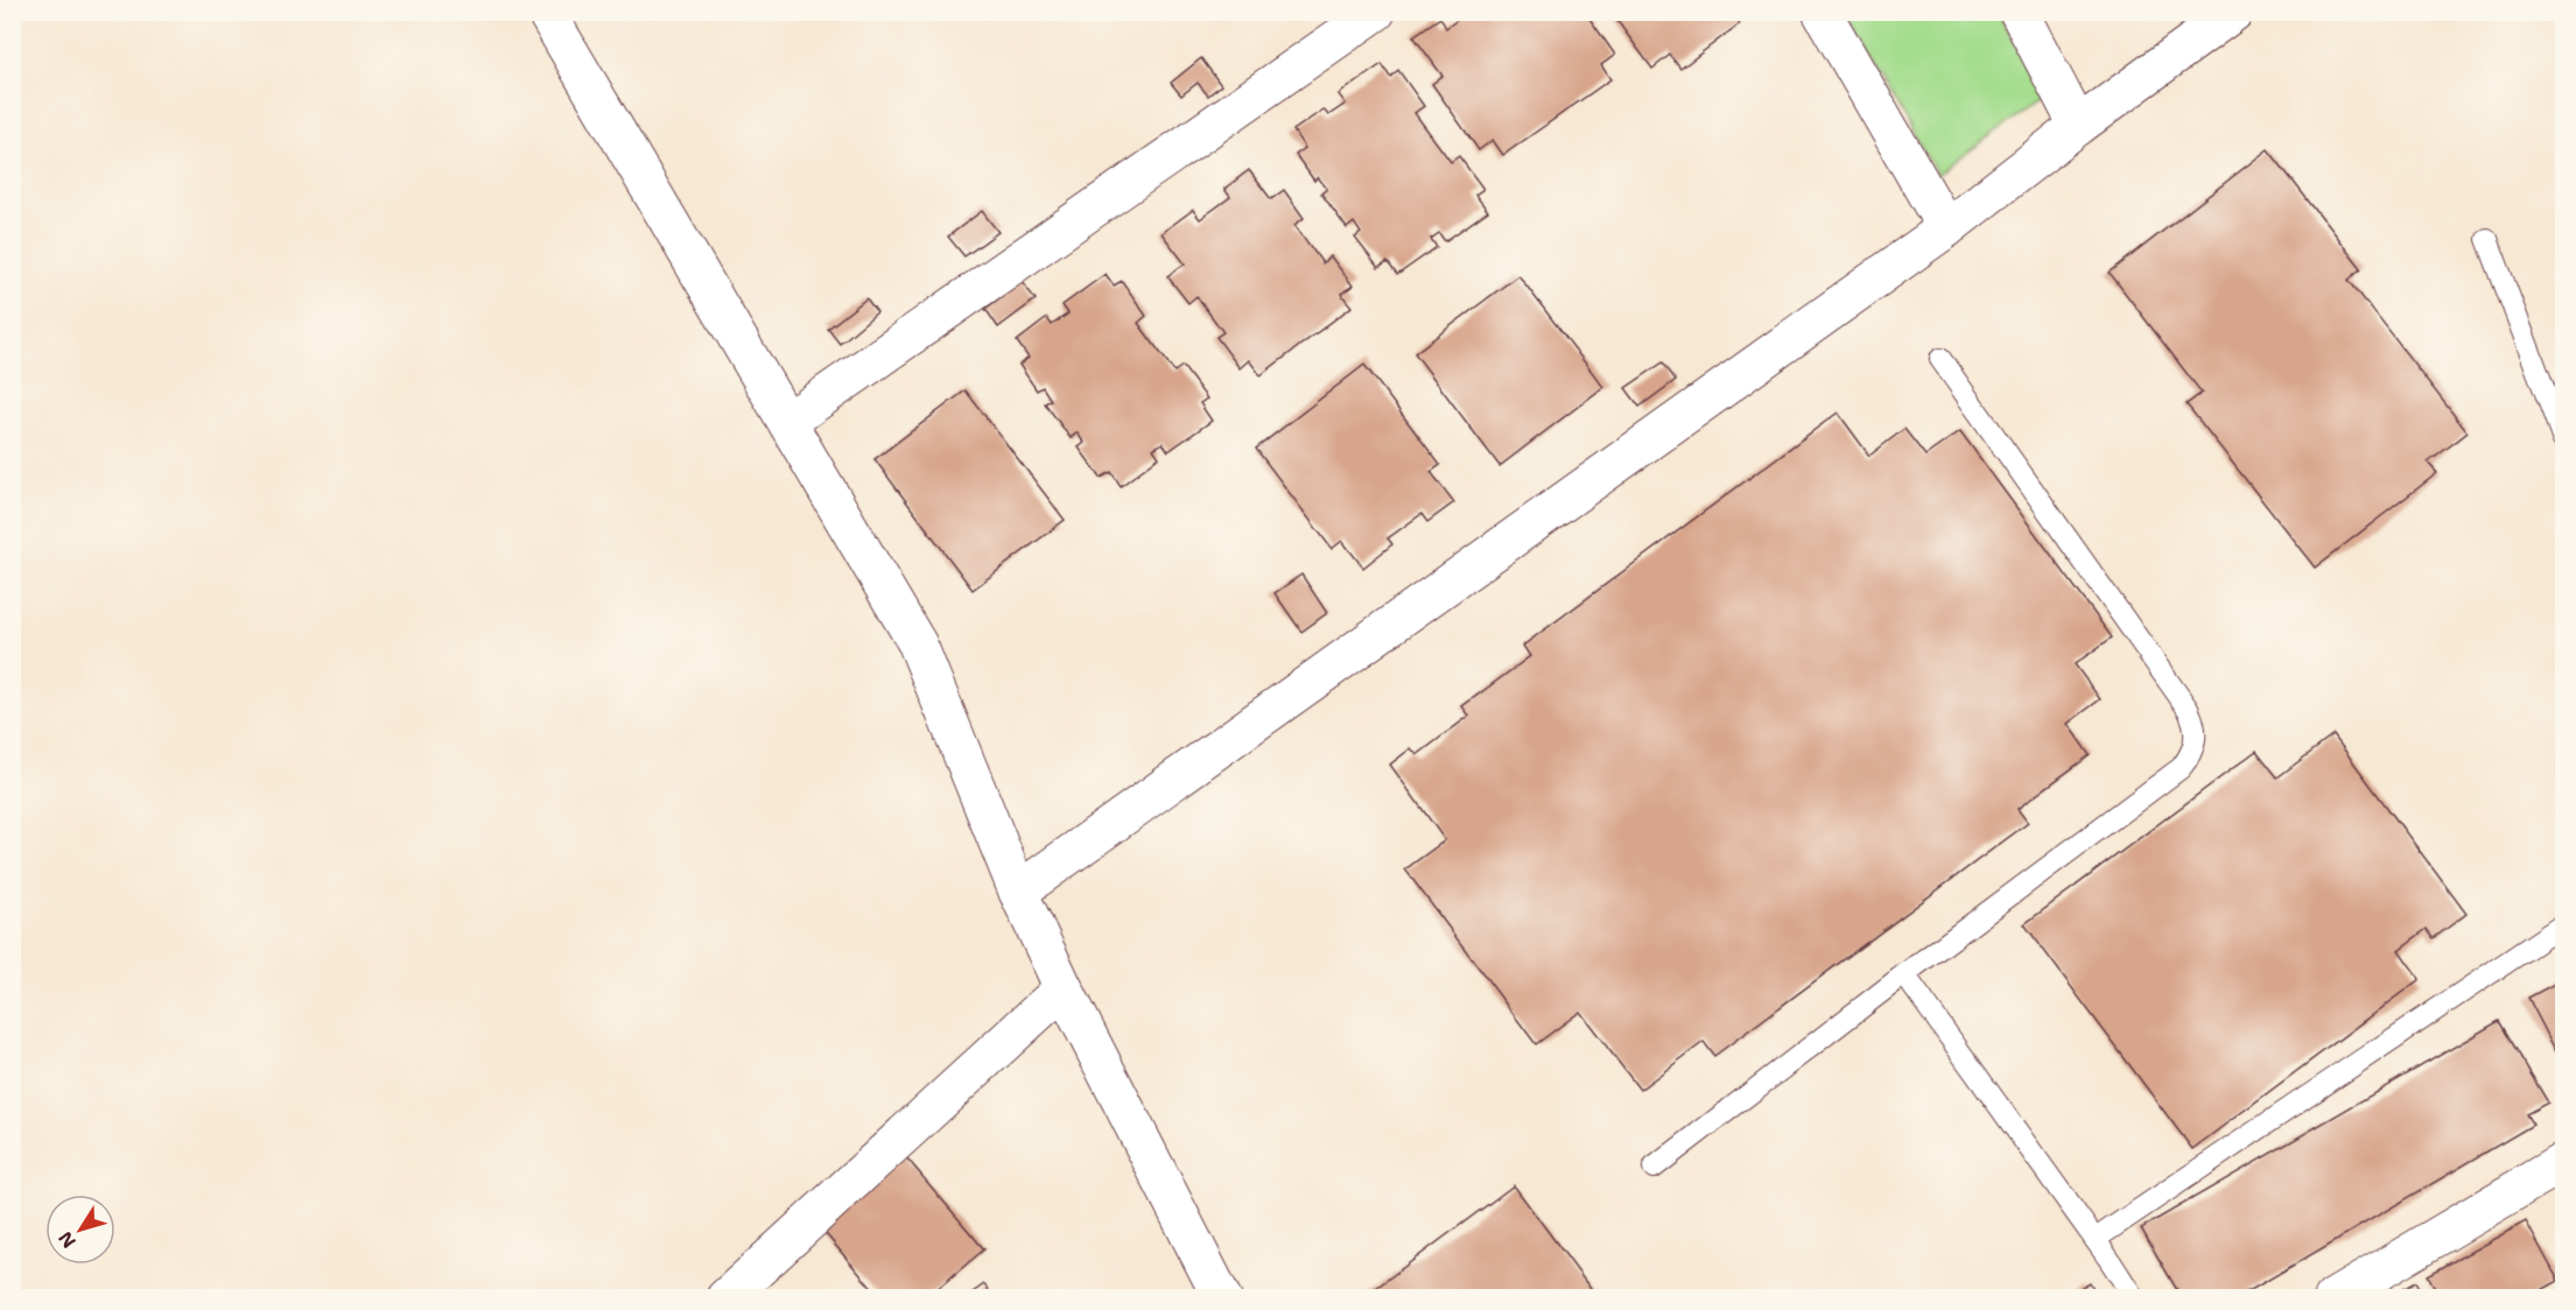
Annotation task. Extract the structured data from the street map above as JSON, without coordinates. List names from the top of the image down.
{
  "north": "bottom left"
}
